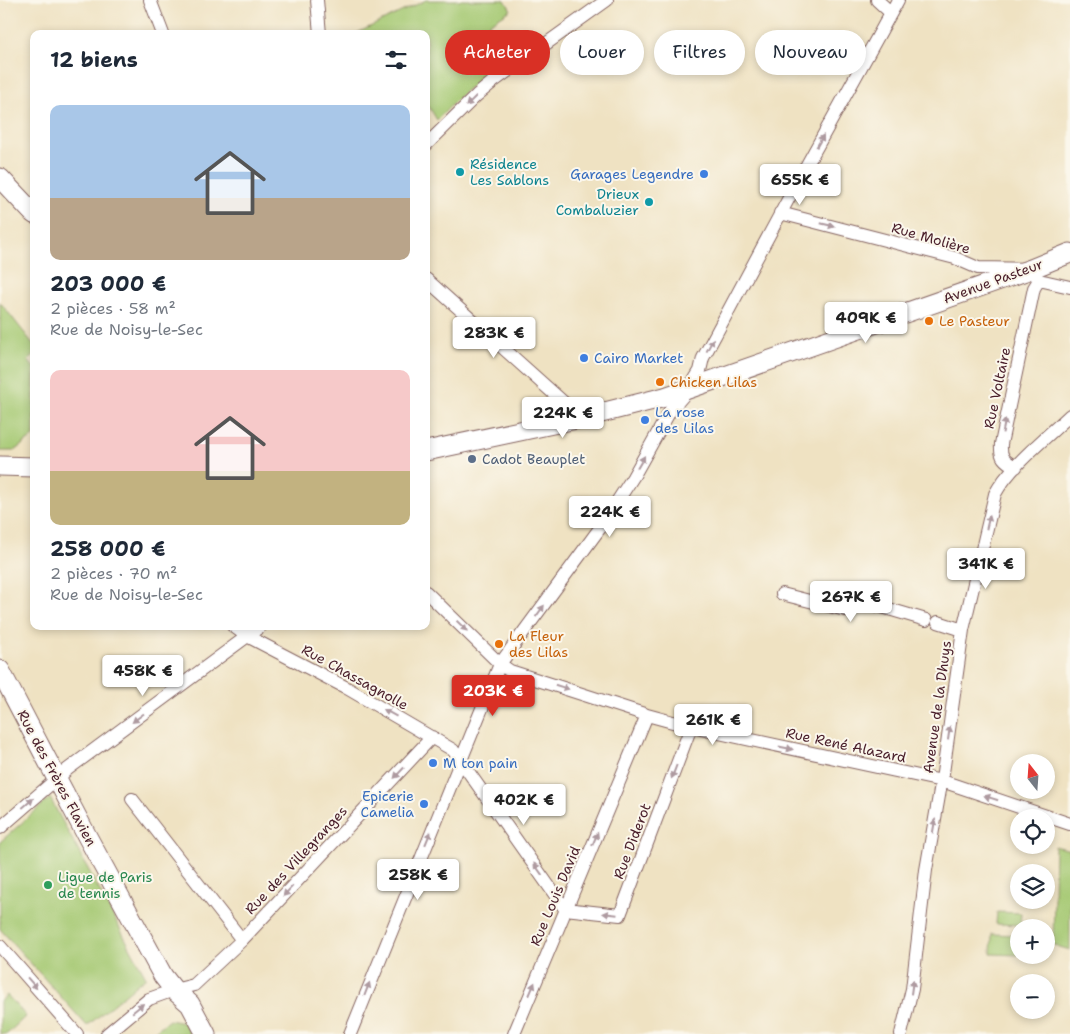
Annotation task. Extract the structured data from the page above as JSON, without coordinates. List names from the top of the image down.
{
  "streets": {
    "main road": ["Avenue Pasteur", "Rue des Frères Flavien"],
    "street": [
      "Rue Molière",
      "Rue Voltaire",
      "Rue Chassagnolle",
      "Avenue de la Dhuys",
      "Rue René Alazard",
      "Rue Diderot",
      "Rue des Villegranges",
      "Rue Louis David"
    ]
  },
  "crossings": [
    ["Rue Molière", "Avenue Pasteur"],
    ["Rue Molière", "Rue Voltaire"],
    ["Avenue Pasteur", "Rue Voltaire"],
    ["Rue Voltaire", "Avenue de la Dhuys"],
    ["Rue Chassagnolle", "Rue Diderot"],
    ["Rue Chassagnolle", "Rue des Villegranges"],
    ["Rue Chassagnolle", "Rue Louis David"],
    ["Avenue de la Dhuys", "Rue René Alazard"],
    ["Rue René Alazard", "Rue Diderot"],
    ["Rue René Alazard", "Rue Louis David"],
    ["Rue des Frères Flavien", "Rue des Villegranges"],
    ["Rue Diderot", "Rue Louis David"]
  ],
  "one_way": [
    "Rue Molière",
    "Rue Voltaire",
    "Rue Chassagnolle",
    "Avenue de la Dhuys",
    "Rue Diderot",
    "Rue Louis David"
  ],
  "places": [
    "Résidence Les Sablons",
    "Garages Legendre",
    "Drieux Combaluzier",
    "Le Pasteur",
    "Cairo Market",
    "Chicken Lilas",
    "La rose des Lilas",
    "Cadot Beauplet",
    "La Fleur des Lilas",
    "M ton pain",
    "Epicerie Camelia",
    "Ligue de Paris de tennis"
  ],
  "north": "top",
  "page": {
    "chip": [
      "Acheter",
      "Louer",
      "Filtres",
      "Nouveau"
    ],
    "heading": "12 biens",
    "list": [
      {
        "name": "203 000 €",
        "note": "2 pièces · 58 m² · Rue de Noisy-le-Sec"
      },
      {
        "name": "258 000 €",
        "note": "2 pièces · 70 m² · Rue de Noisy-le-Sec"
      }
    ],
    "price": [
      "655K €",
      "409K €",
      "283K €",
      "224K €",
      "224K €",
      "341K €",
      "267K €",
      "458K €",
      "203K €",
      "261K €",
      "402K €",
      "258K €"
    ],
    "map_buttons": ["+", "−"]
  }
}
